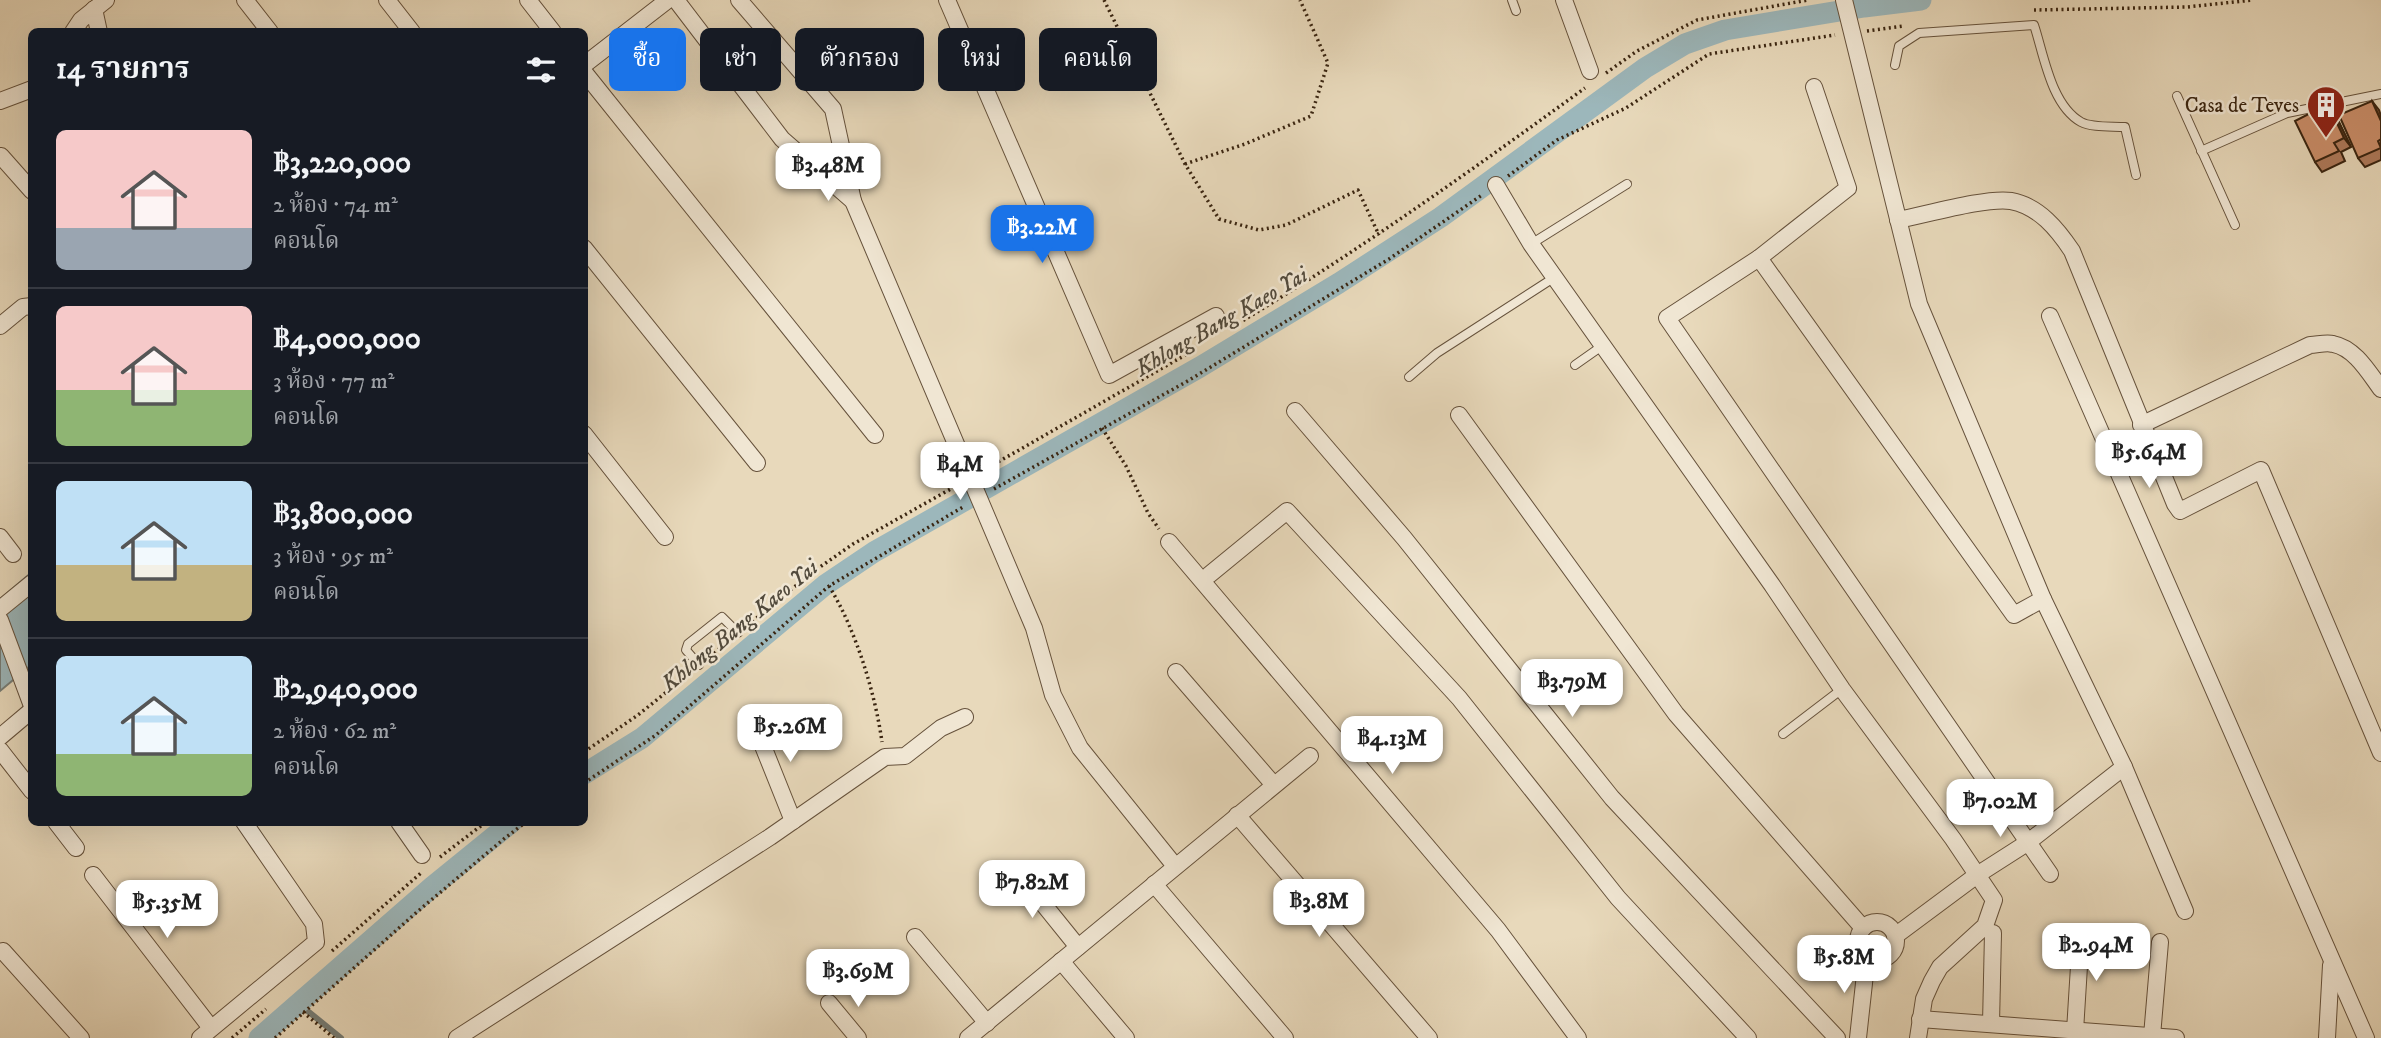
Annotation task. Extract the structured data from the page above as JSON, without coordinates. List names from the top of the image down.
{
  "water": ["Khlong Bang Kaeo Yai"],
  "places": {
    "building": ["Casa de Teves"]
  },
  "page": {
    "chip": [
      "ซื้อ",
      "เช่า",
      "ตัวกรอง",
      "ใหม่",
      "คอนโด"
    ],
    "heading": "14 รายการ",
    "list": [
      {
        "name": "฿3,220,000",
        "note": "2 ห้อง · 74 m² · คอนโด"
      },
      {
        "name": "฿4,000,000",
        "note": "3 ห้อง · 77 m² · คอนโด"
      },
      {
        "name": "฿3,800,000",
        "note": "3 ห้อง · 95 m² · คอนโด"
      },
      {
        "name": "฿2,940,000",
        "note": "2 ห้อง · 62 m² · คอนโด"
      }
    ],
    "price": [
      "฿3.48M",
      "฿3.22M",
      "฿5.64M",
      "฿4M",
      "฿3.79M",
      "฿5.26M",
      "฿4.13M",
      "฿7.02M",
      "฿7.82M",
      "฿3.8M",
      "฿5.35M",
      "฿2.94M",
      "฿5.8M",
      "฿3.69M"
    ]
  }
}
